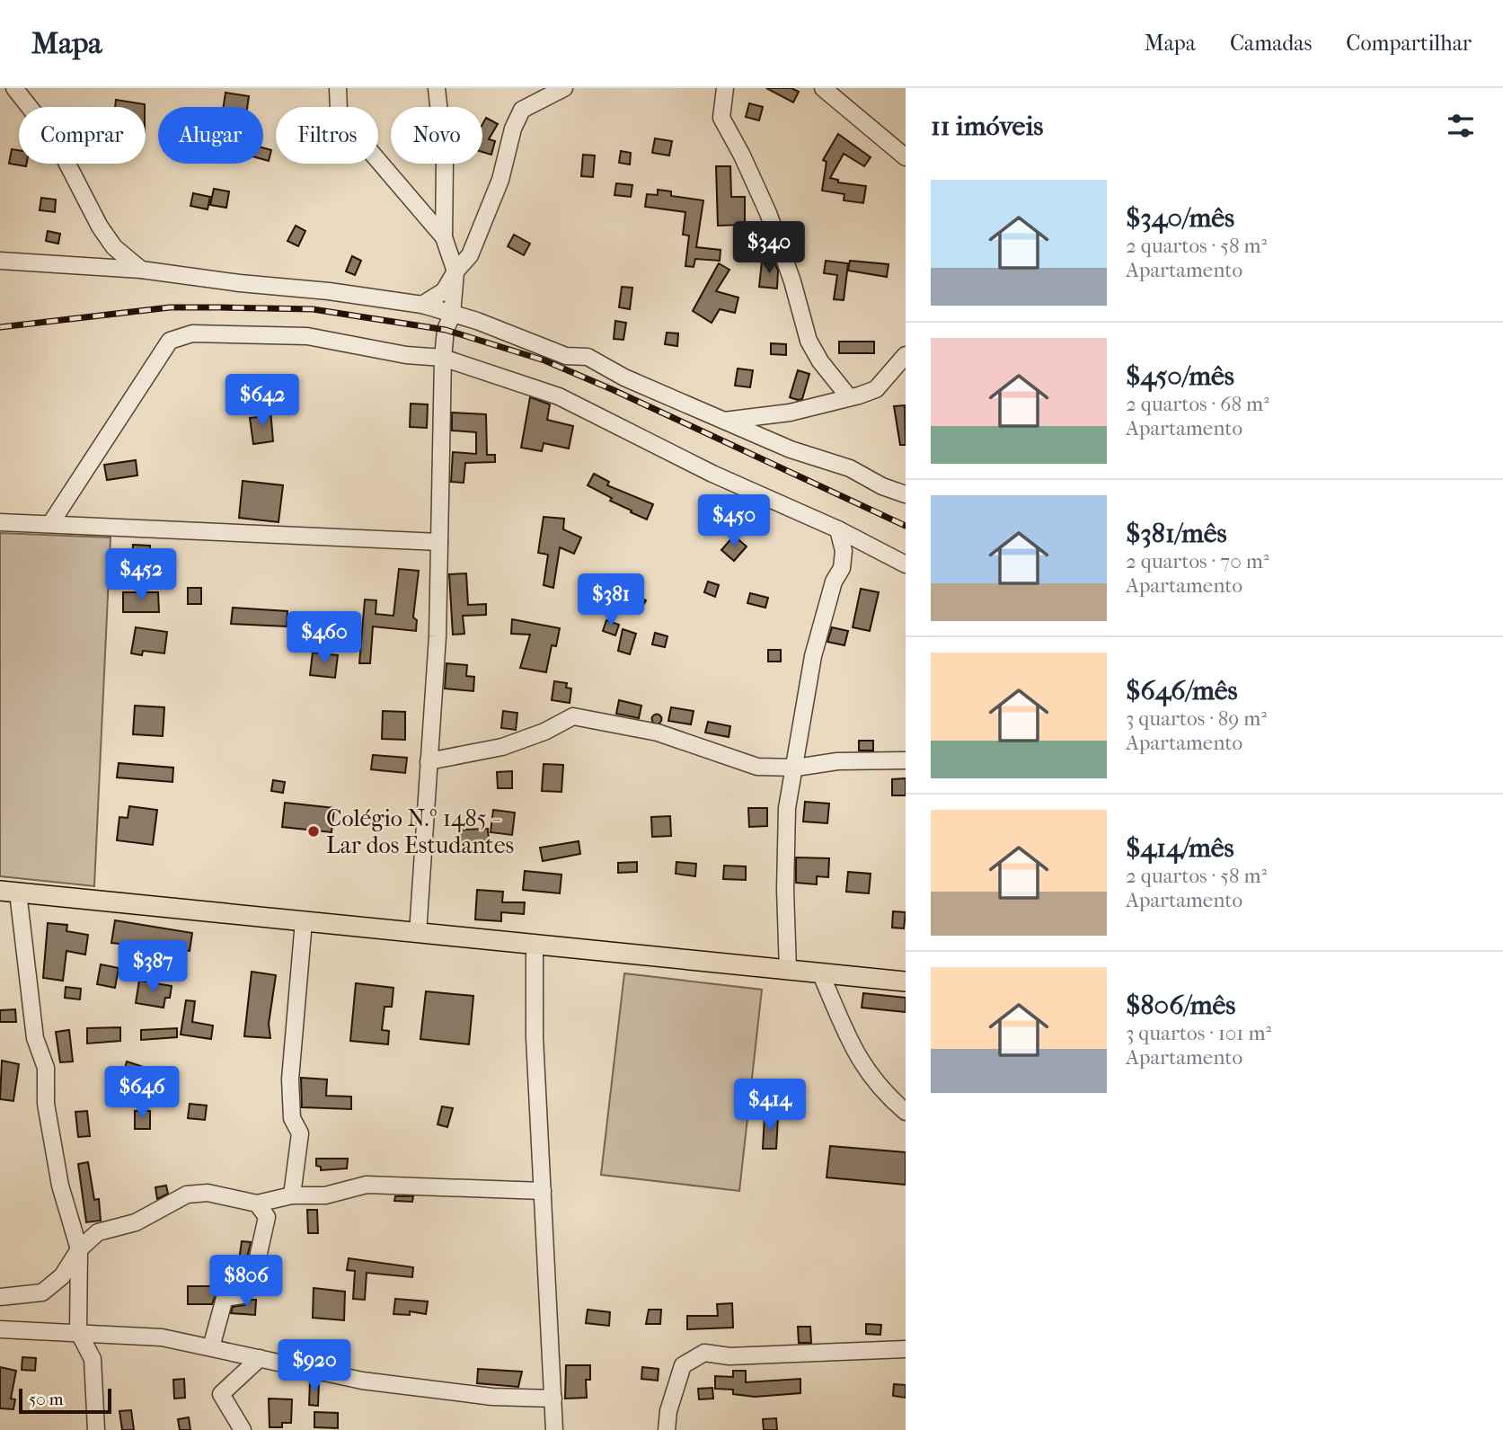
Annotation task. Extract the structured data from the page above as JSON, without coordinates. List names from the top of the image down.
{
  "places": ["Colégio N.º 1485 - Lar dos Estudantes"],
  "scale_bar": "50 m",
  "page": {
    "header": "Mapa",
    "nav": ["Mapa", "Camadas", "Compartilhar"],
    "heading": "11 imóveis",
    "chip": [
      "Comprar",
      "Alugar",
      "Filtros",
      "Novo"
    ],
    "list": [
      {
        "name": "$340/mês",
        "note": "2 quartos · 58 m² · Apartamento"
      },
      {
        "name": "$450/mês",
        "note": "2 quartos · 68 m² · Apartamento"
      },
      {
        "name": "$381/mês",
        "note": "2 quartos · 70 m² · Apartamento"
      },
      {
        "name": "$646/mês",
        "note": "3 quartos · 89 m² · Apartamento"
      },
      {
        "name": "$414/mês",
        "note": "2 quartos · 58 m² · Apartamento"
      },
      {
        "name": "$806/mês",
        "note": "3 quartos · 101 m² · Apartamento"
      }
    ],
    "price": [
      "$340",
      "$642",
      "$450",
      "$452",
      "$381",
      "$460",
      "$387",
      "$646",
      "$414",
      "$806",
      "$920"
    ],
    "scale": "50 m"
  }
}
